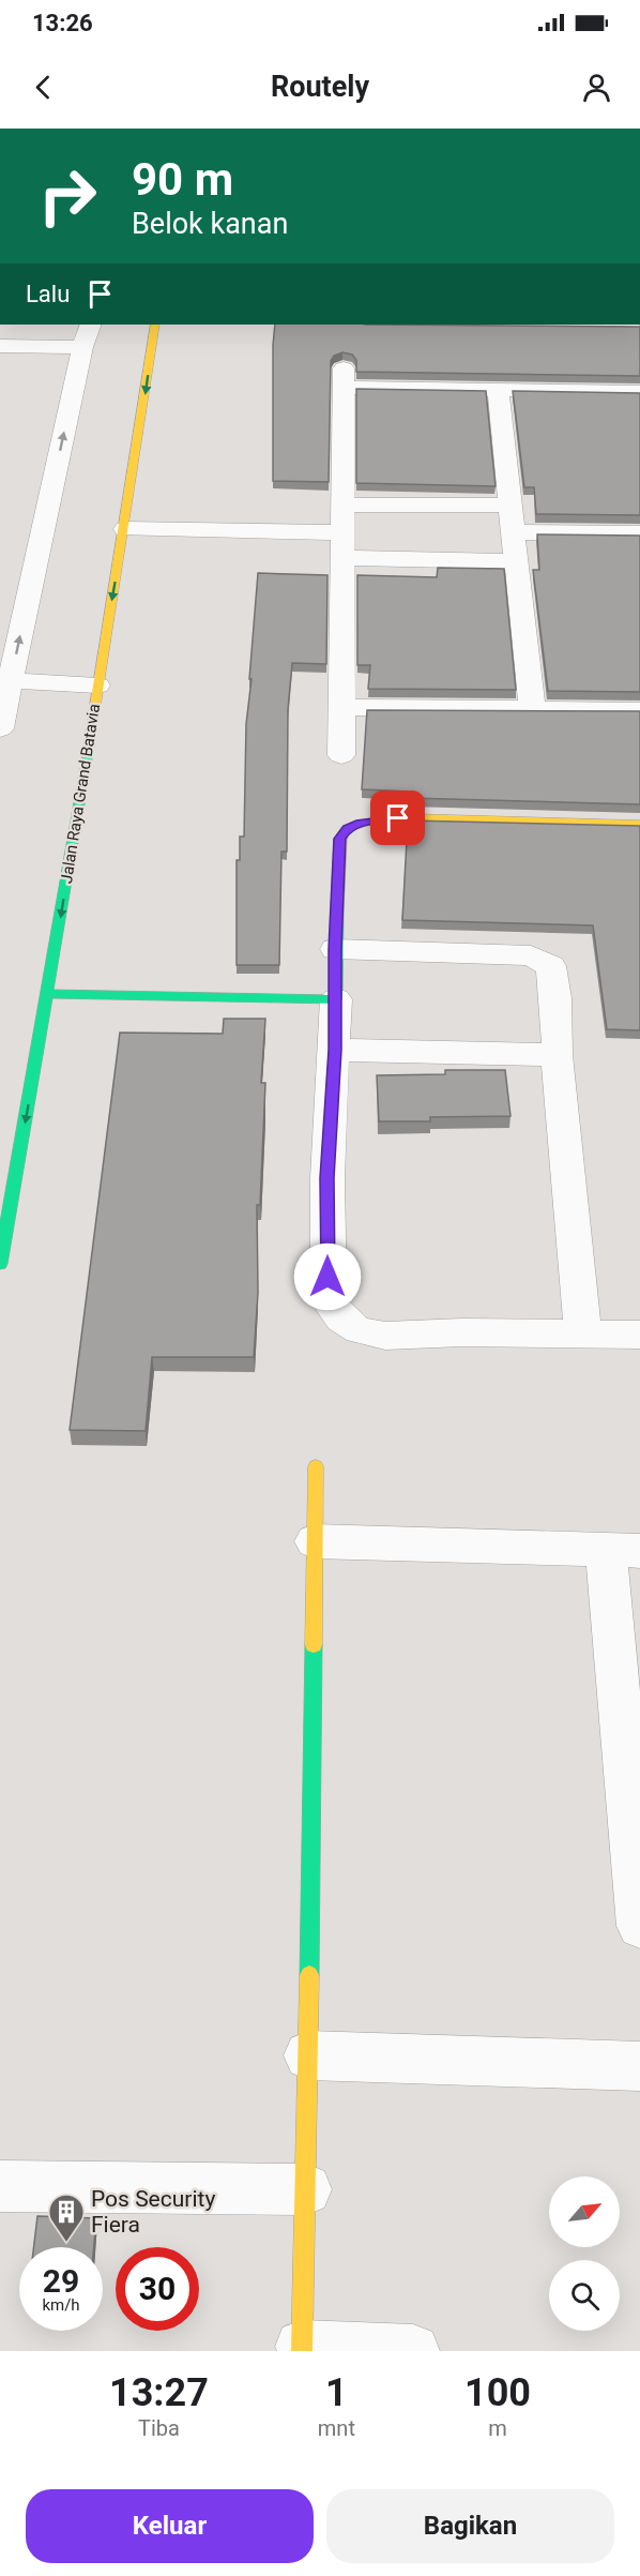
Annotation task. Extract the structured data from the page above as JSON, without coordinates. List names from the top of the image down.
{
  "streets": {
    "street": ["Jalan Raya Grand Batavia"]
  },
  "places": {
    "building": ["Pos Security Fiera"]
  },
  "north": "top right",
  "page": {
    "status": "13:26",
    "header": "Routely",
    "turn": ["90 m", "Belok kanan"],
    "then": "Lalu",
    "speed": "29 km/h",
    "limit": "30",
    "eta": [
      "13:27",
      "Tiba",
      "1",
      "mnt",
      "100",
      "m"
    ],
    "buttons": ["Keluar", "Bagikan"]
  }
}
